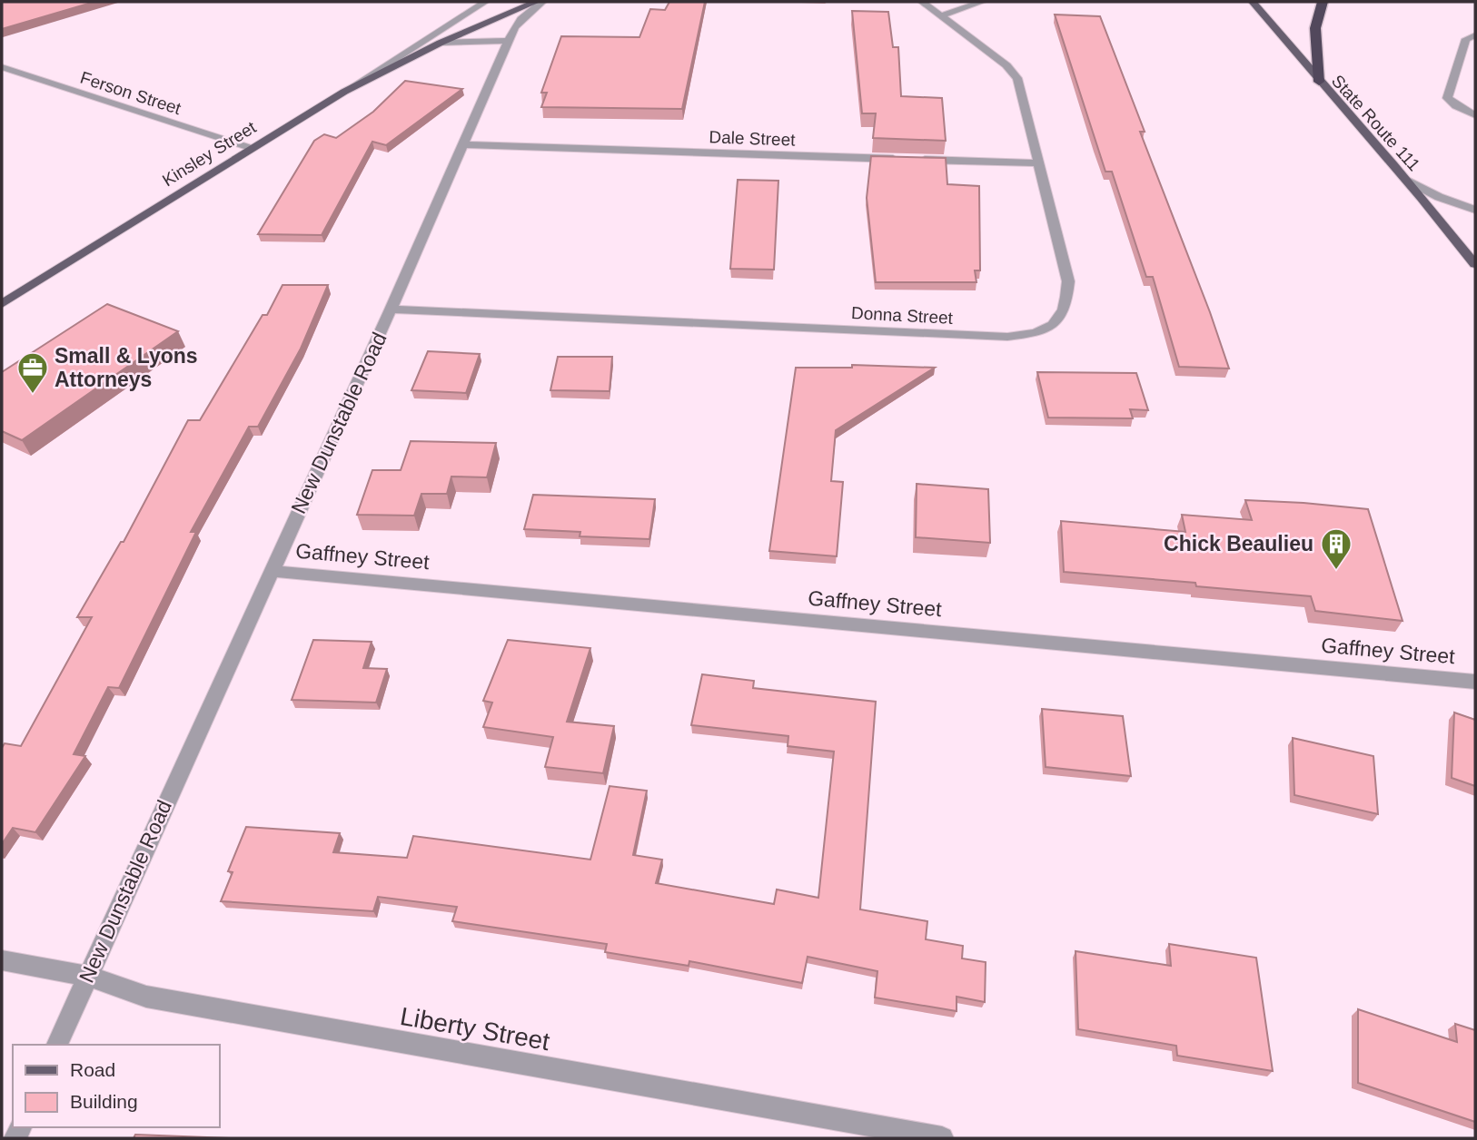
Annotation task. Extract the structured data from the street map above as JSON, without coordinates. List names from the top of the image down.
{
  "streets": {
    "main road": ["State Route 111", "Kinsley Street"],
    "street": [
      "Ferson Street",
      "Dale Street",
      "Donna Street",
      "New Dunstable Road",
      "Gaffney Street",
      "Liberty Street"
    ]
  },
  "crossings": [
    ["Ferson Street", "Kinsley Street"],
    ["Dale Street", "New Dunstable Road"],
    ["Donna Street", "New Dunstable Road"],
    ["New Dunstable Road", "Gaffney Street"],
    ["New Dunstable Road", "Liberty Street"]
  ],
  "places": {
    "office": ["Small & Lyons Attorneys"],
    "building": ["Chick Beaulieu"]
  },
  "legend": ["Road", "Building"]
}
